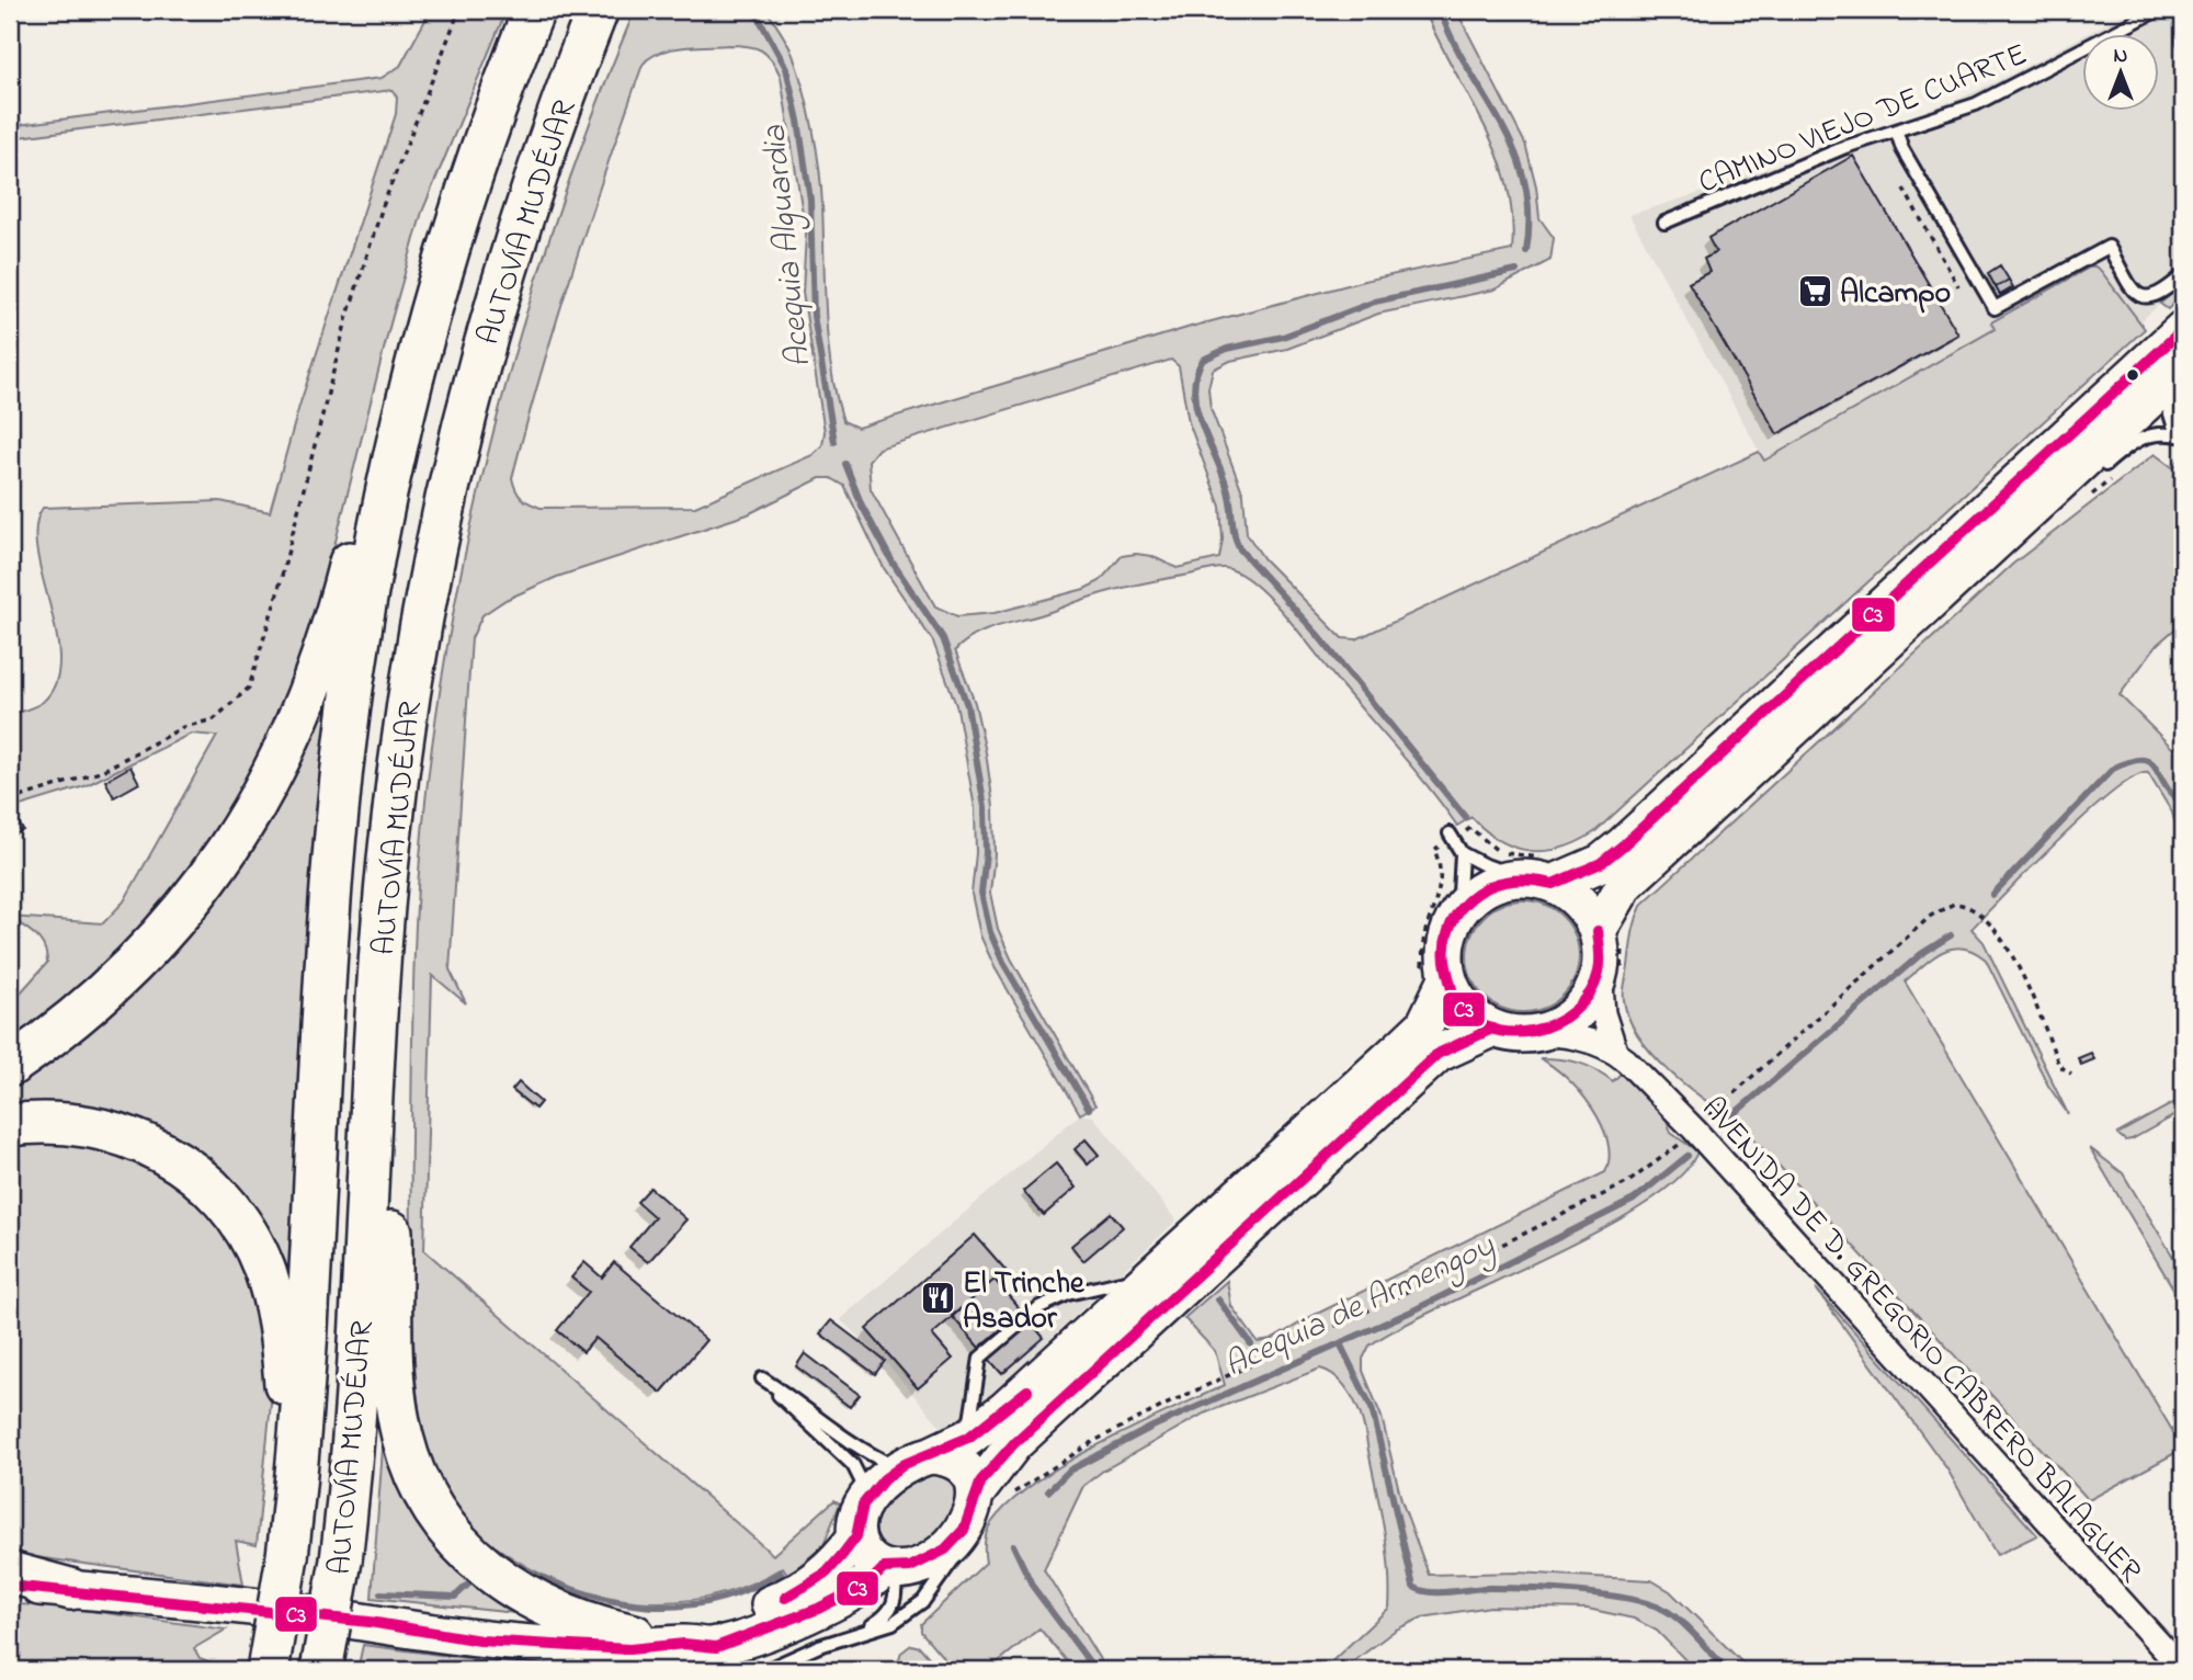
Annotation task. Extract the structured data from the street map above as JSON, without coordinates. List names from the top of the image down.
{
  "streets": {
    "highway": ["AUTOVÍA MUDÉJAR"],
    "street": ["AVENIDA DE D. GREGORIO CABRERO BALAGUER"],
    "lane": ["CAMINO VIEJO DE CUARTE"]
  },
  "water": ["Acequia Alguardia", "Acequia de Armengoy"],
  "places": {
    "supermarket": ["Alcampo"],
    "restaurant": ["El Trinche Asador"]
  },
  "lines": ["transit line C3"],
  "north": "top"
}
